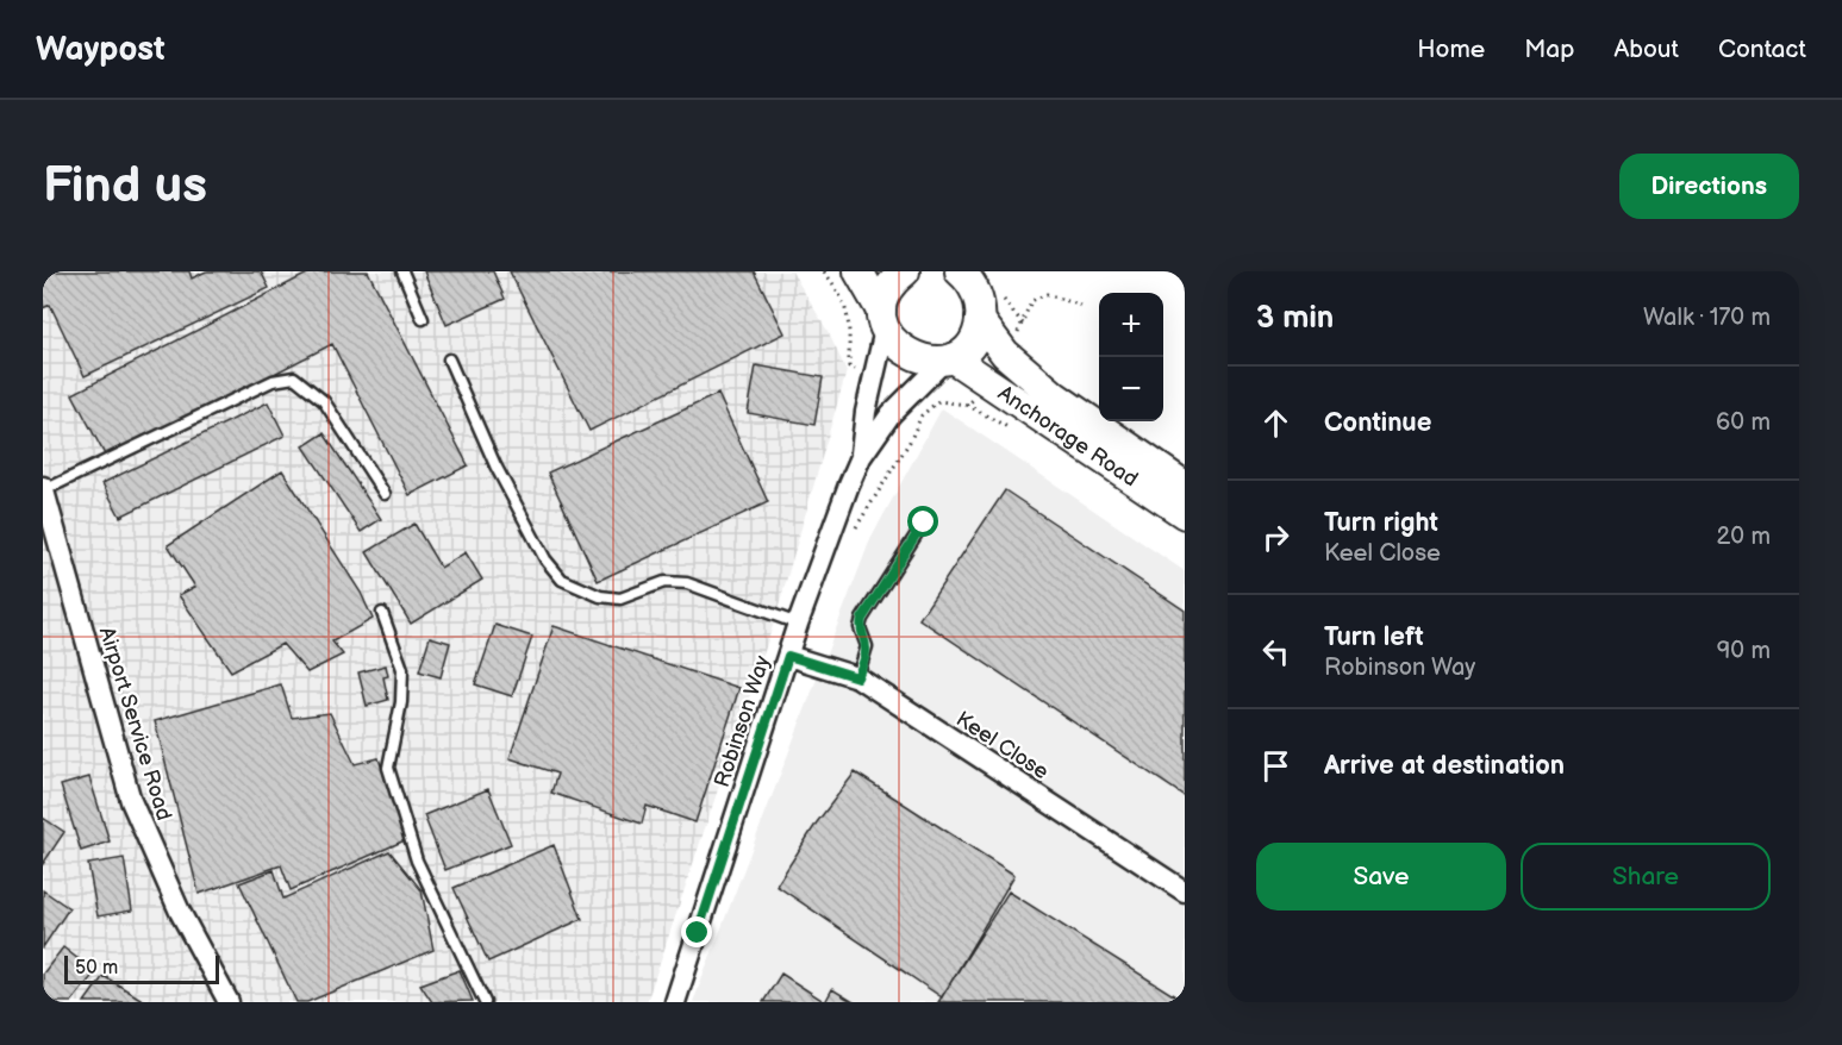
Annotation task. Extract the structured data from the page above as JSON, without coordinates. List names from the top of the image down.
{
  "streets": {
    "street": [
      "Anchorage Road",
      "Robinson Way",
      "Airport Service Road",
      "Keel Close"
    ]
  },
  "crossings": [
    ["Anchorage Road", "Robinson Way"],
    ["Robinson Way", "Keel Close"]
  ],
  "scale_bar": "50 m",
  "page": {
    "header": "Waypost",
    "nav": [
      "Home",
      "Map",
      "About",
      "Contact"
    ],
    "buttons": [
      "Directions",
      ["Save", "Share"]
    ],
    "title": "Find us",
    "heading": ["3 min", "Walk · 170 m"],
    "map_buttons": ["+", "−"],
    "list": [
      ["Continue", "60 m"],
      ["Turn right", "Keel Close", "20 m"],
      ["Turn left", "Robinson Way", "90 m"],
      "Arrive at destination"
    ],
    "scale": "50 m"
  }
}
